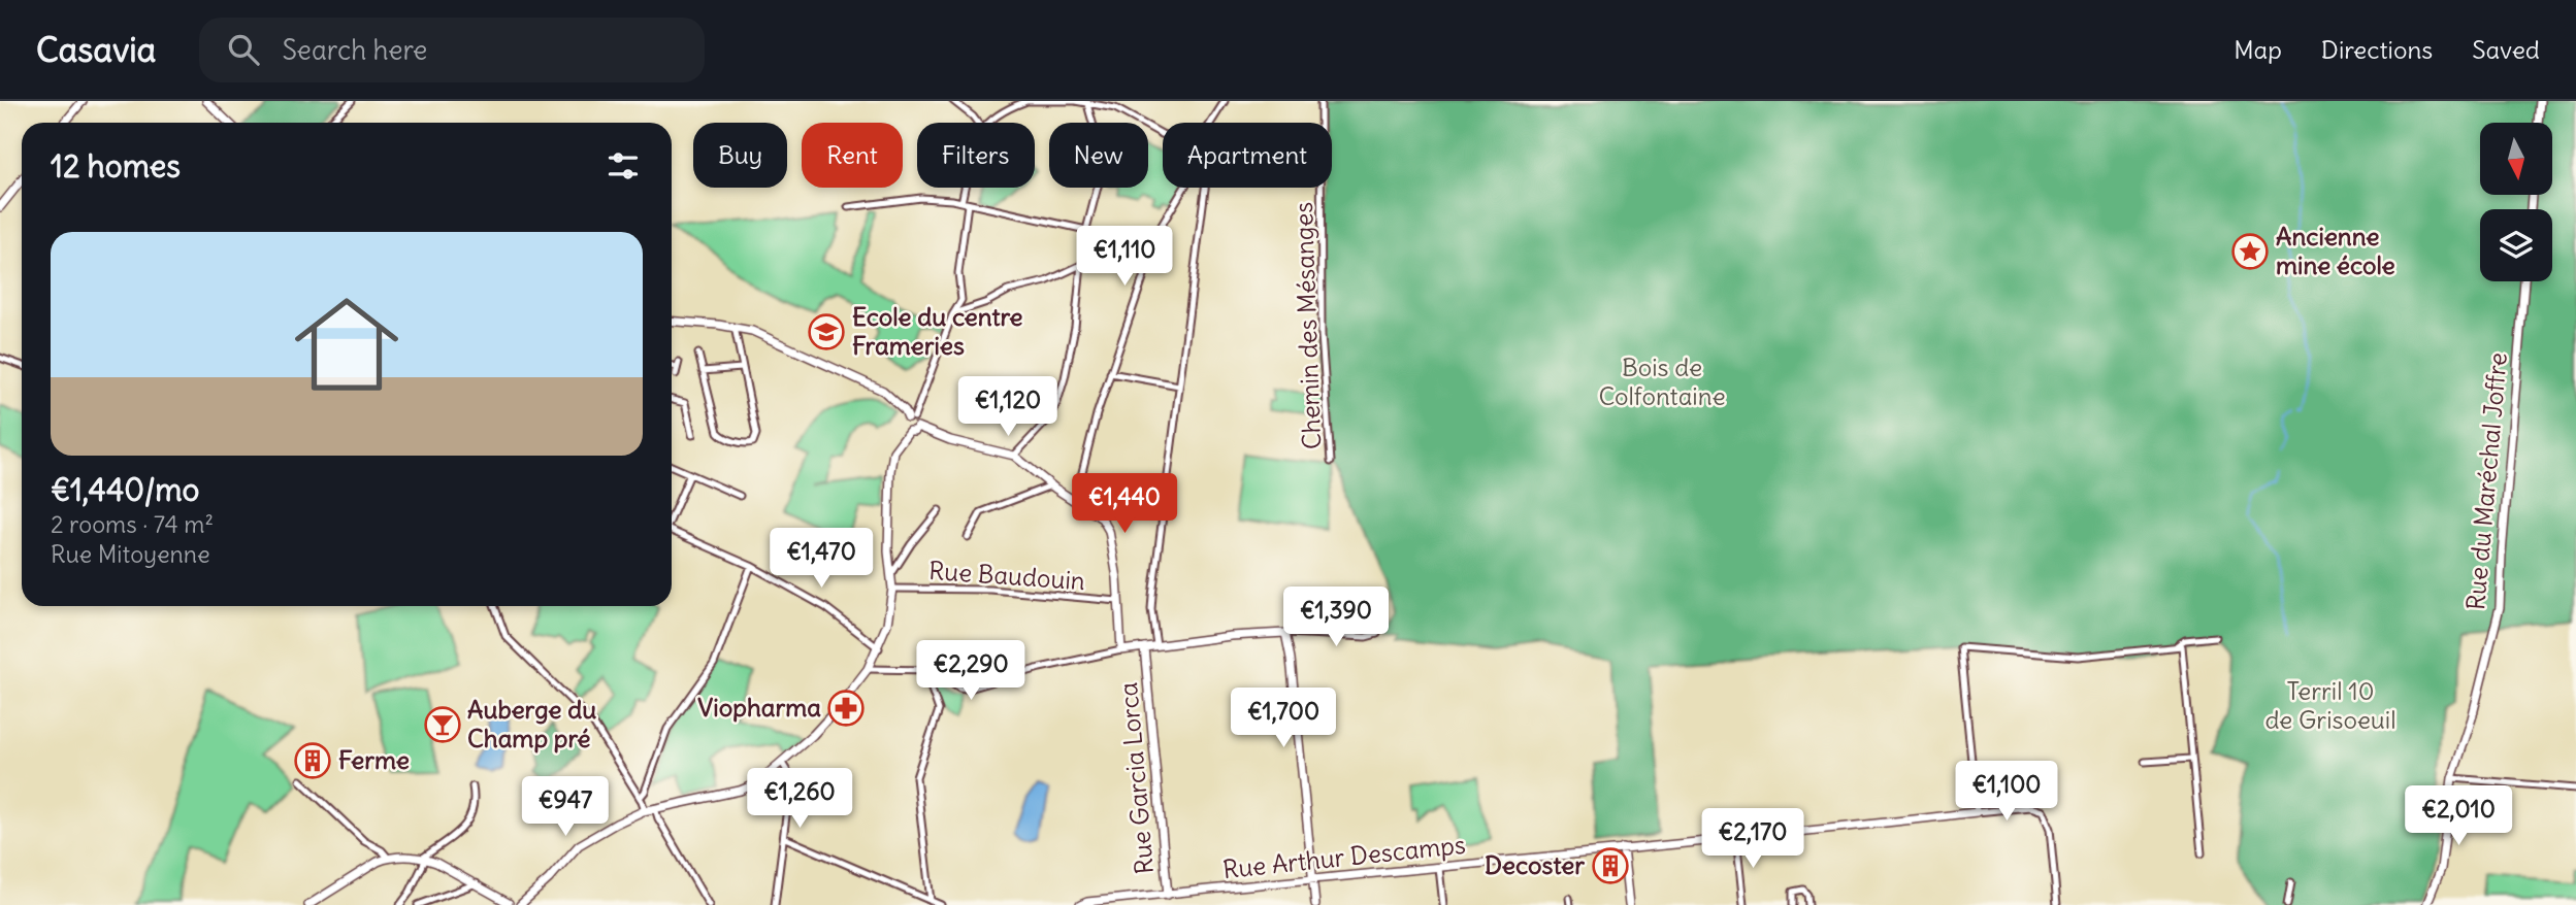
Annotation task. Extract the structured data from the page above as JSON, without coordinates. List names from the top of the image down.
{
  "streets": {
    "street": [
      "Chemin des Mésanges",
      "Rue du Maréchal Joffre",
      "Rue Baudouin",
      "Rue Garcia Lorca",
      "Rue Arthur Descamps"
    ]
  },
  "crossings": [
    ["Rue Garcia Lorca", "Rue Arthur Descamps"]
  ],
  "parks": ["Bois de Colfontaine", "Terril 10 de Grisoeuil"],
  "places": {
    "place": ["Ancienne mine école"],
    "school or university": ["Ecole du centre Frameries"],
    "pharmacy": ["Viopharma"],
    "bar": ["Auberge du Champ pré"],
    "building": ["Ferme", "Decoster"]
  },
  "north": "bottom",
  "page": {
    "header": "Casavia",
    "search": "Search here",
    "nav": ["Map", "Directions", "Saved"],
    "chip": [
      "Buy",
      "Rent",
      "Filters",
      "New",
      "Apartment"
    ],
    "heading": "12 homes",
    "list": [
      {
        "name": "€1,440/mo",
        "note": "2 rooms · 74 m² · Rue Mitoyenne"
      }
    ],
    "price": [
      "€1,110",
      "€1,120",
      "€1,440",
      "€1,470",
      "€1,390",
      "€2,290",
      "€1,700",
      "€1,100",
      "€1,260",
      "€947",
      "€2,010",
      "€2,170"
    ]
  }
}
